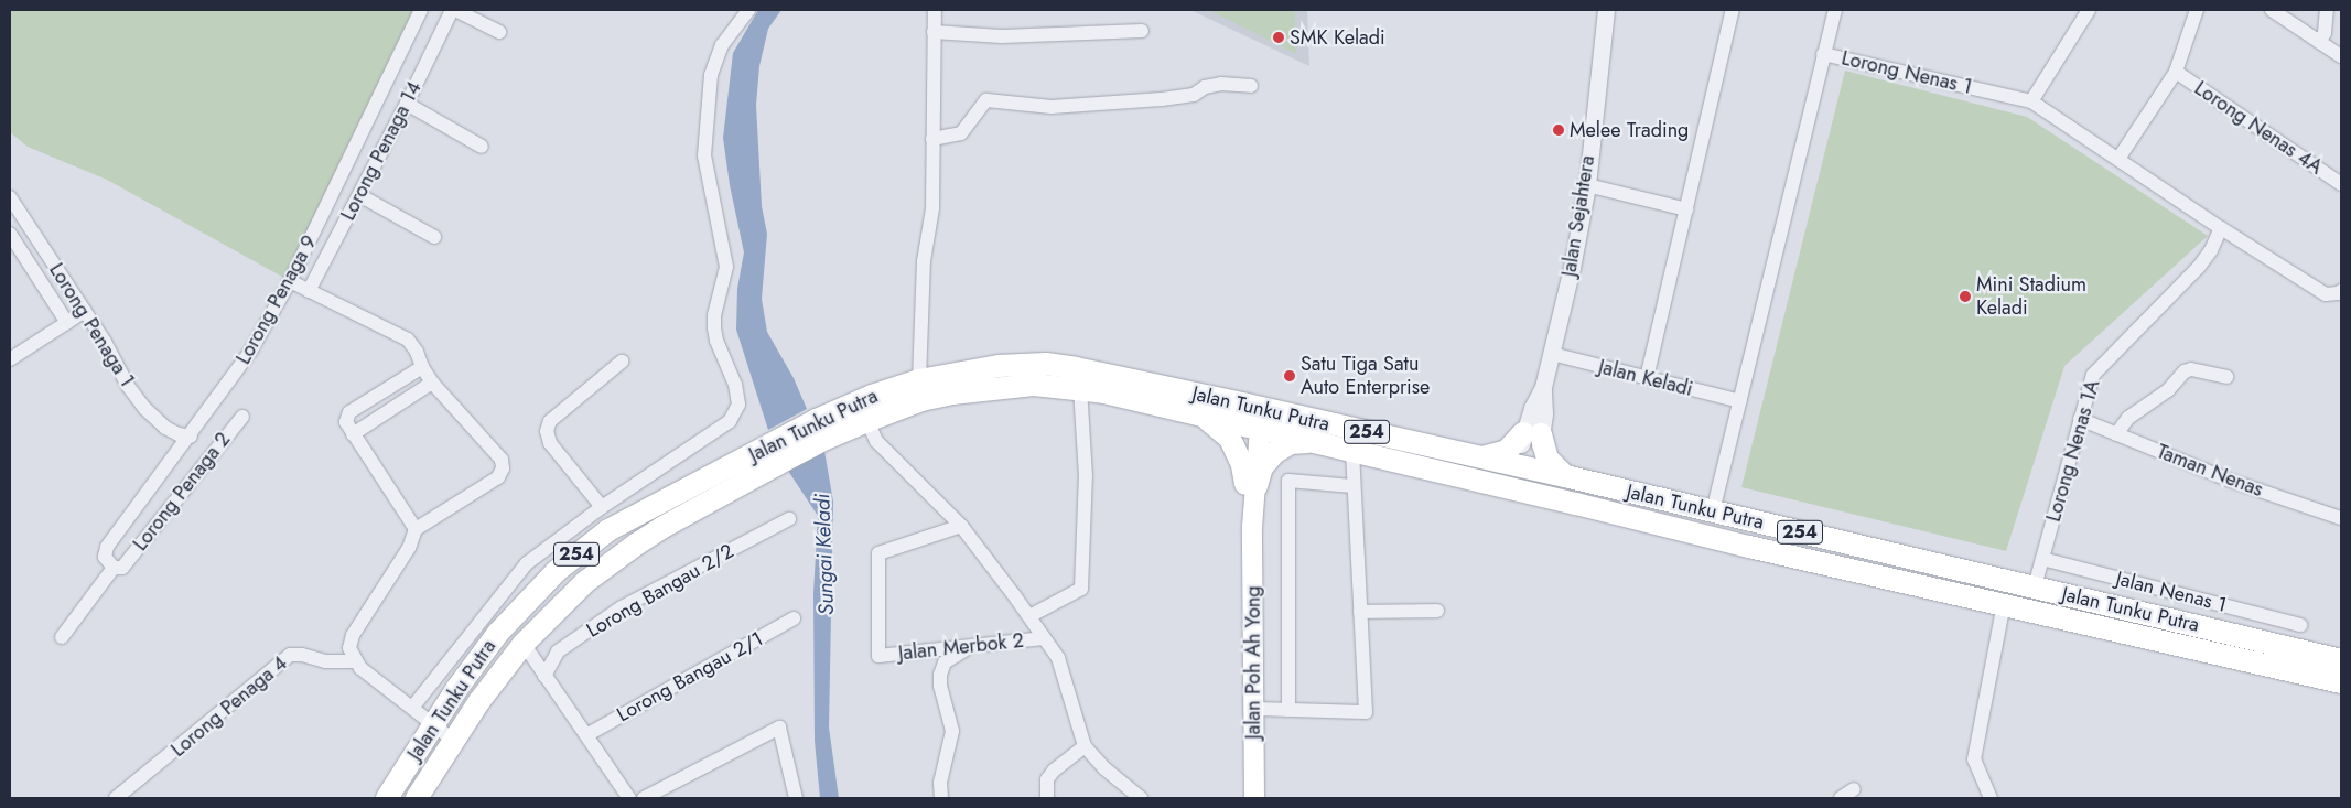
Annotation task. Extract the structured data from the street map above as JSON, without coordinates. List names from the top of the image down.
{
  "streets": {
    "main road": ["Jalan Tunku Putra", "254", "Jalan Poh Ah Yong"],
    "street": [
      "Lorong Nenas 1",
      "Lorong Nenas 4A",
      "Lorong Penaga 14",
      "Jalan Sejahtera",
      "Lorong Penaga 9",
      "Lorong Penaga 1",
      "Jalan Keladi",
      "Lorong Nenas 1A",
      "Taman Nenas",
      "Lorong Penaga 2",
      "Lorong Bangau 2/2",
      "Jalan Nenas 1",
      "Jalan Merbok 2",
      "Lorong Bangau 2/1",
      "Lorong Penaga 4"
    ]
  },
  "crossings": [
    ["Lorong Nenas 1", "Jalan Keladi"],
    ["Lorong Nenas 1", "Jalan Tunku Putra"],
    ["Lorong Nenas 1", "Lorong Nenas 1A"],
    ["Jalan Sejahtera", "Jalan Keladi"],
    ["Jalan Sejahtera", "Jalan Tunku Putra"],
    ["Lorong Penaga 9", "Lorong Penaga 1"],
    ["Lorong Penaga 9", "Lorong Penaga 2"],
    ["Jalan Tunku Putra", "Lorong Nenas 1A"],
    ["Jalan Tunku Putra", "Jalan Poh Ah Yong"],
    ["Lorong Nenas 1A", "Taman Nenas"],
    ["Lorong Nenas 1A", "Jalan Nenas 1"]
  ],
  "water": ["Sungai Keladi"],
  "places": [
    "SMK Keladi",
    "Melee Trading",
    "Mini Stadium Keladi",
    "Satu Tiga Satu Auto Enterprise"
  ]
}
